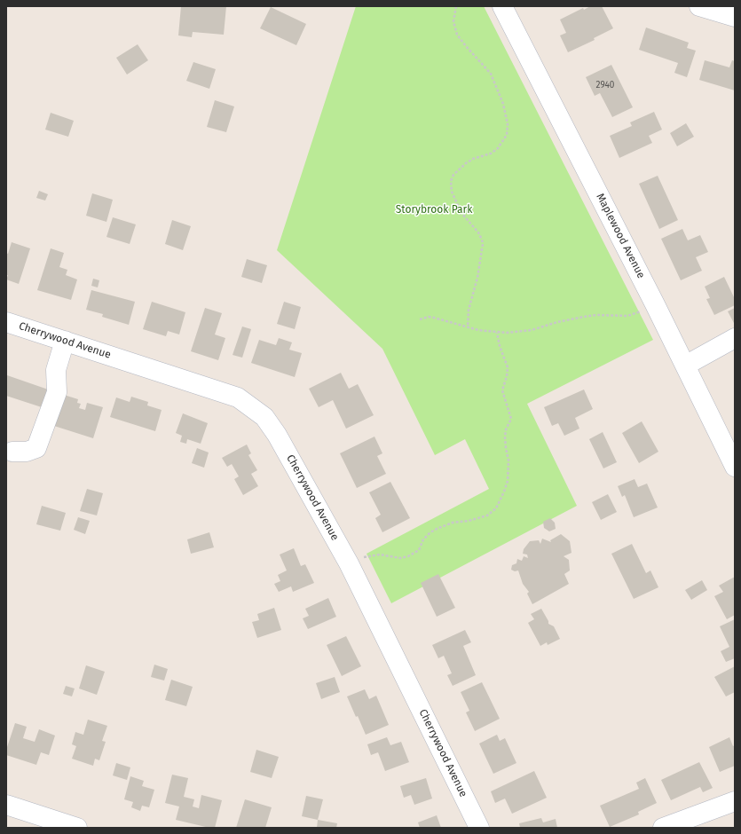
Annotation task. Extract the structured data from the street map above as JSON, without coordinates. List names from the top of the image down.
{
  "streets": {
    "street": ["Maplewood Avenue", "Cherrywood Avenue"]
  },
  "parks": ["Storybrook Park"],
  "house_numbers": ["2940"]
}
